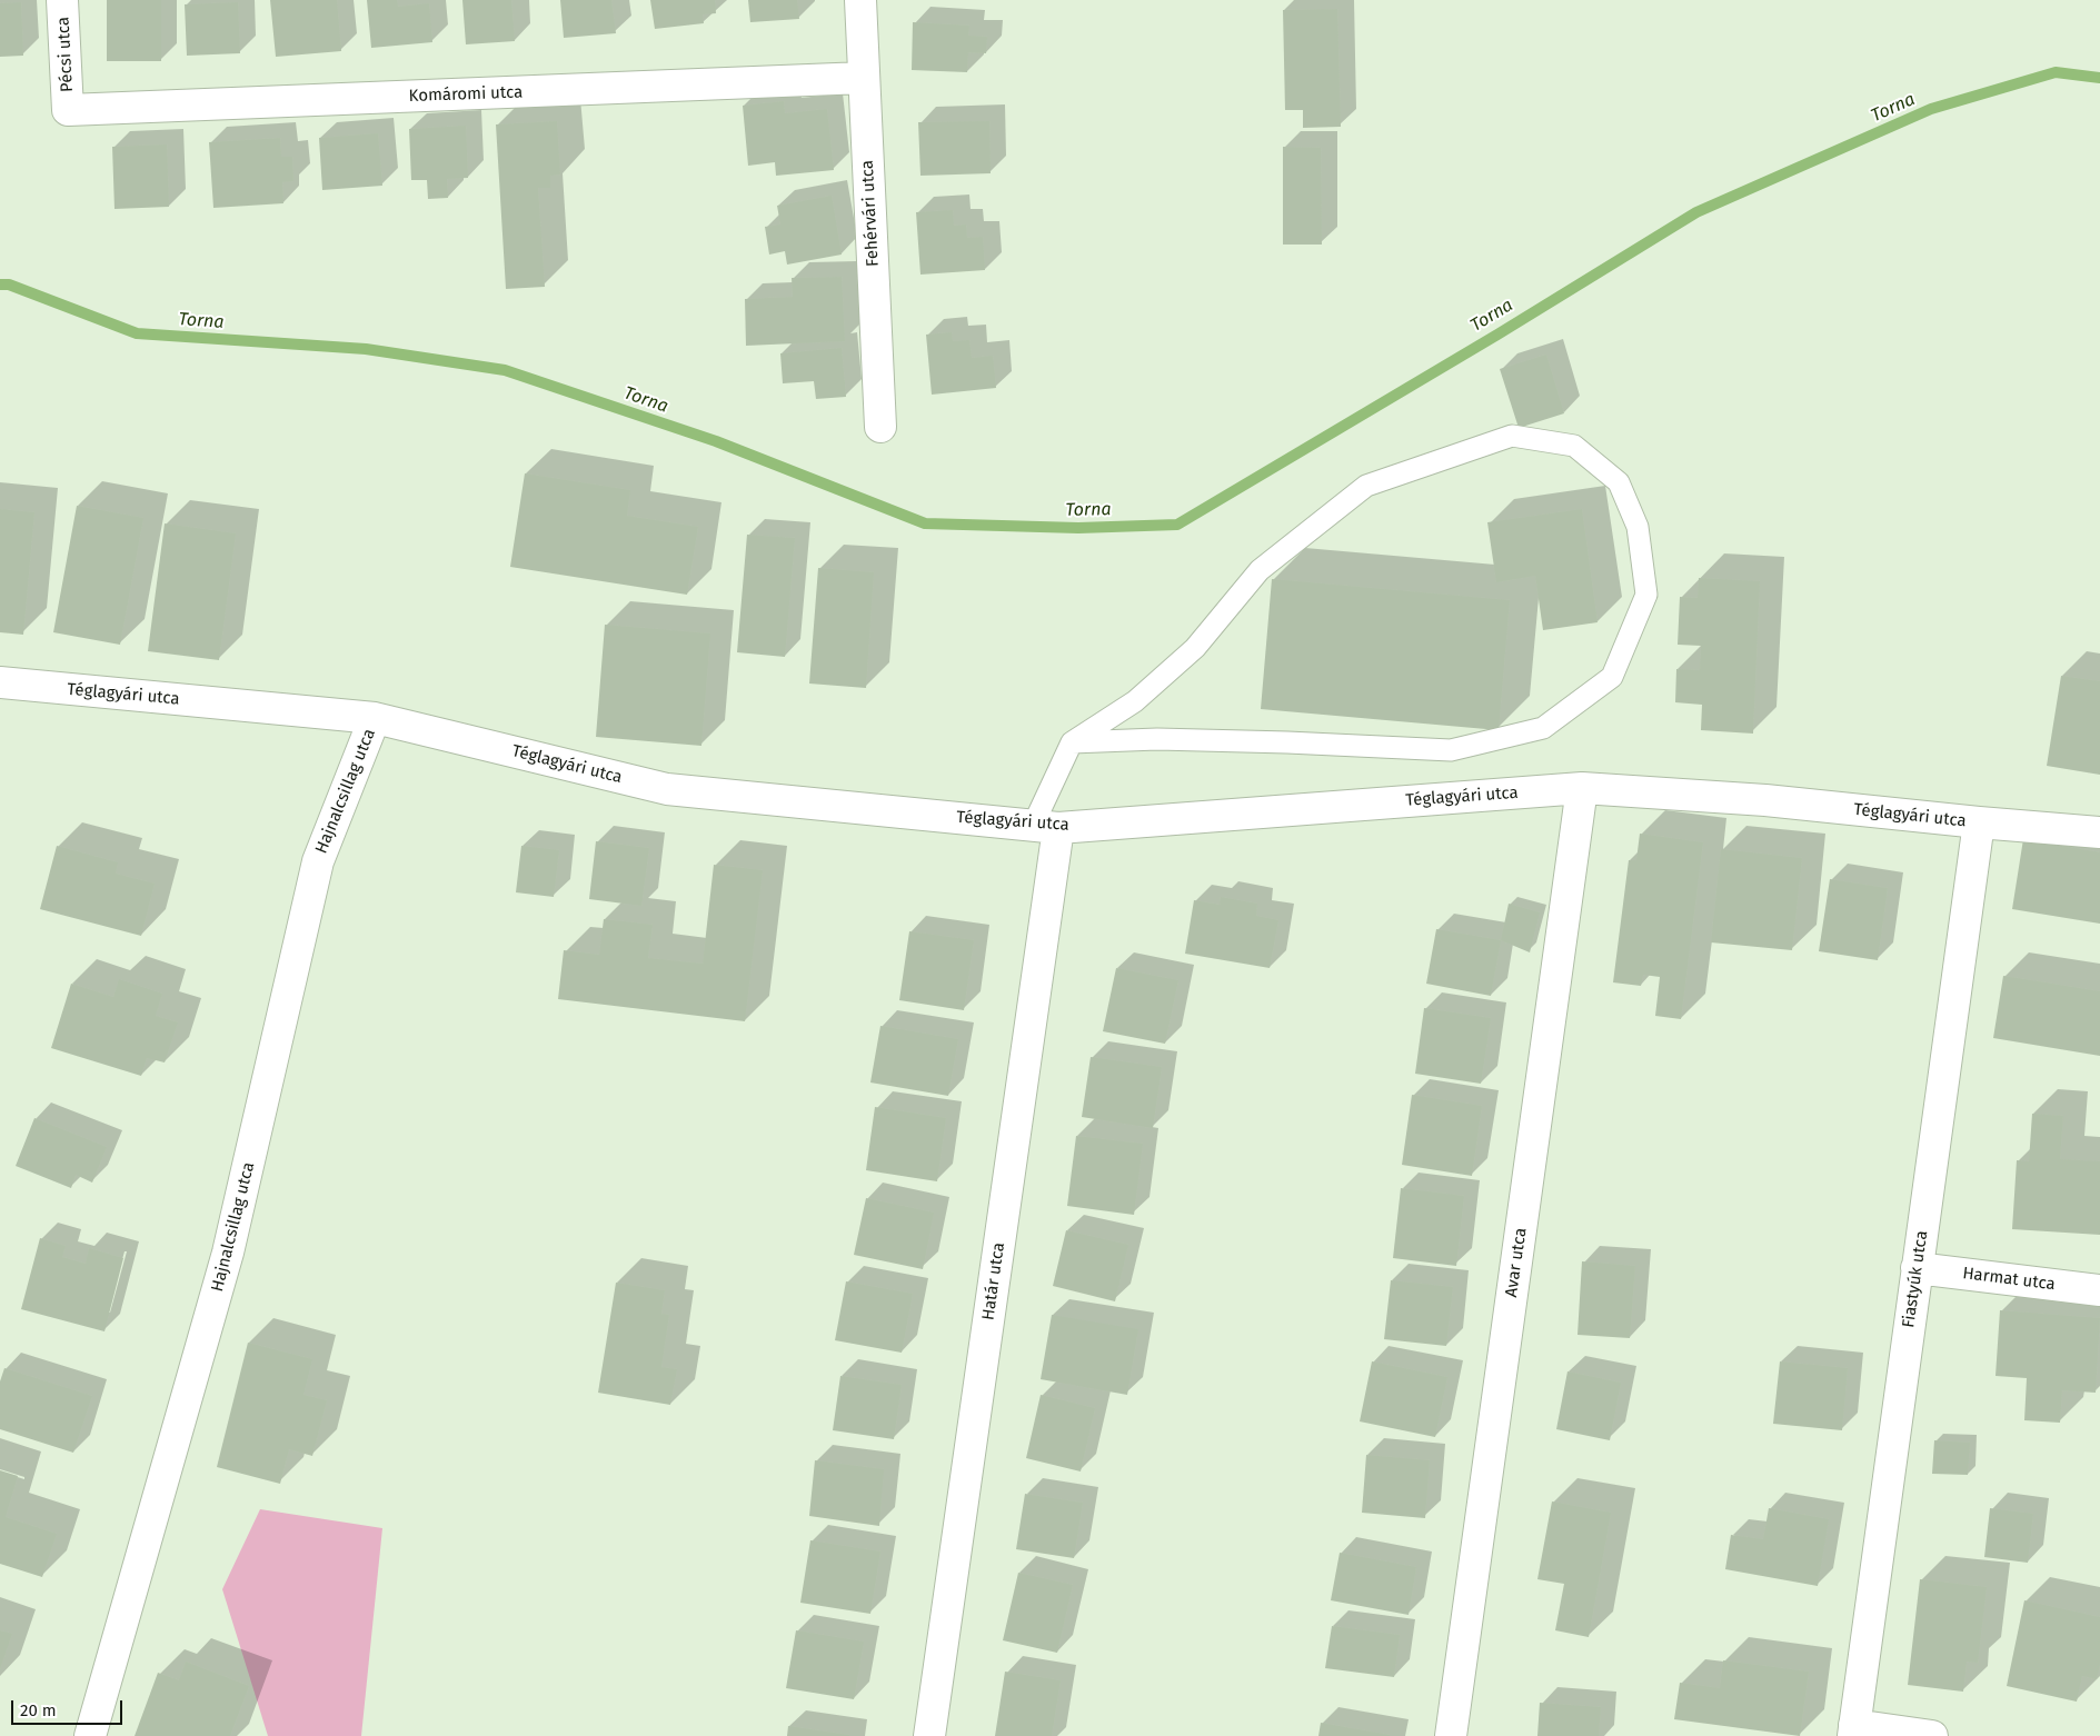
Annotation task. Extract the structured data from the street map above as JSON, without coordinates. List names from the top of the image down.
{
  "streets": {
    "street": [
      "Pécsi utca",
      "Komáromi utca",
      "Fehérvári utca",
      "Téglagyári utca",
      "Hajnalcsillag utca",
      "Avar utca",
      "Fiastyúk utca",
      "Harmat utca",
      "Határ utca"
    ]
  },
  "crossings": [
    ["Pécsi utca", "Komáromi utca"],
    ["Komáromi utca", "Fehérvári utca"],
    ["Téglagyári utca", "Hajnalcsillag utca"],
    ["Téglagyári utca", "Avar utca"],
    ["Téglagyári utca", "Fiastyúk utca"],
    ["Téglagyári utca", "Határ utca"],
    ["Fiastyúk utca", "Harmat utca"]
  ],
  "water": ["Torna"],
  "scale_bar": "20 m"
}
